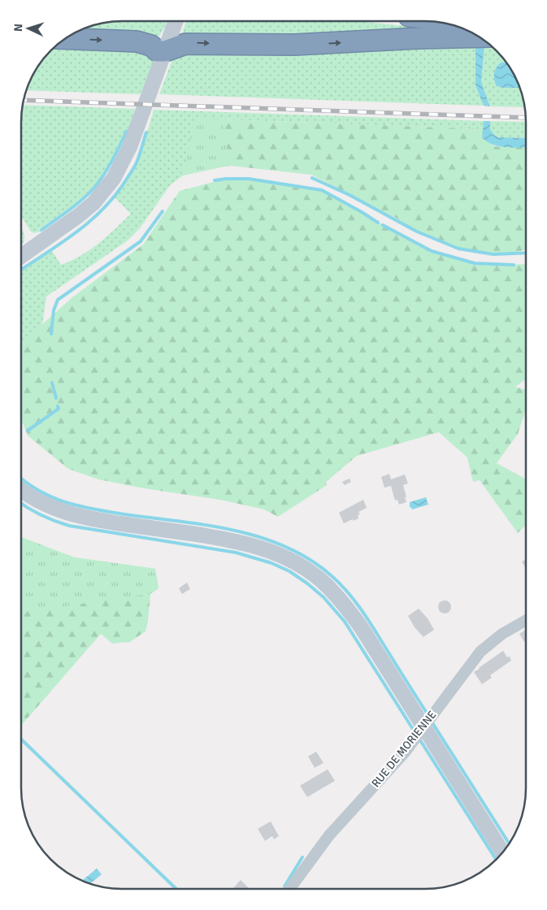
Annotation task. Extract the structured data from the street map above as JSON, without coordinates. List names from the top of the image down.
{
  "streets": {
    "street": ["RUE DE MORIENNE"]
  },
  "north": "left"
}
